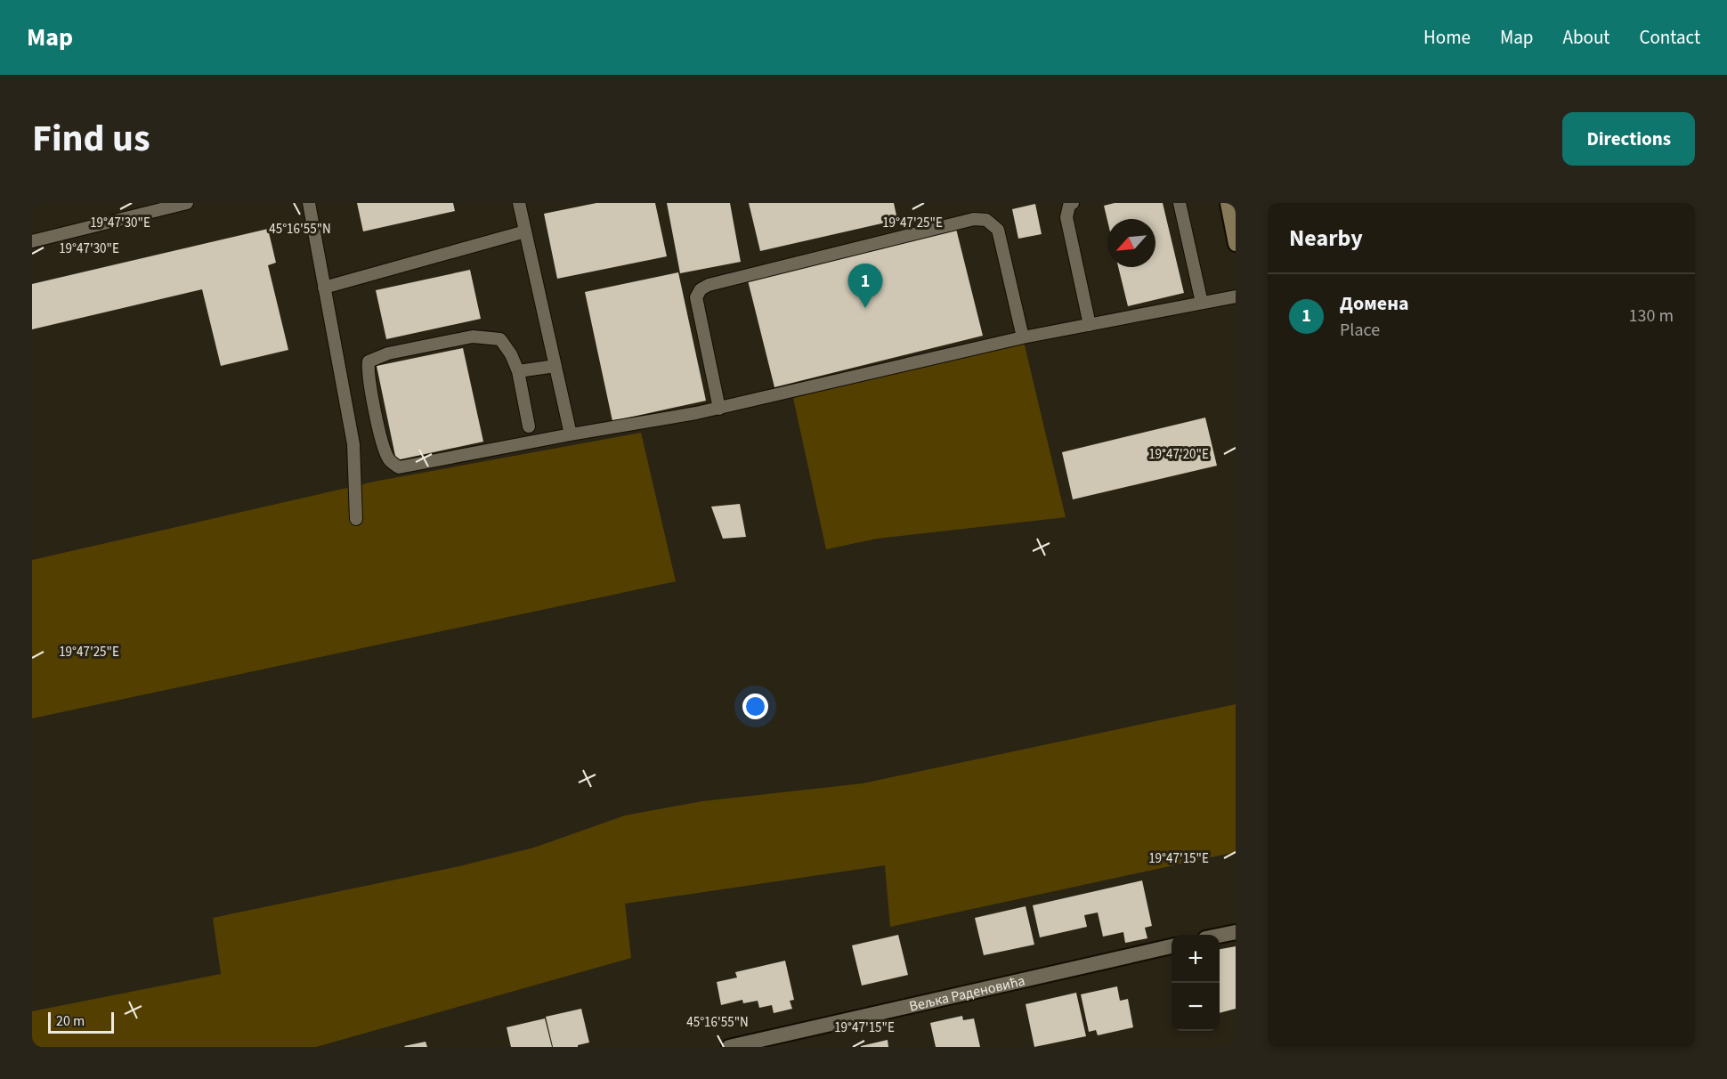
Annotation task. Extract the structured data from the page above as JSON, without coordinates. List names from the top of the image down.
{
  "streets": {
    "street": ["Вељка Раденовића"]
  },
  "scale_bar": "20 m",
  "north": "bottom left",
  "page": {
    "header": "Map",
    "nav": [
      "Home",
      "Map",
      "About",
      "Contact"
    ],
    "title": "Find us",
    "buttons": "Directions",
    "heading": "Nearby",
    "pins": "1",
    "list": [
      {
        "mark": "1",
        "name": "Домена",
        "note": "Place",
        "value": "130 m"
      }
    ],
    "map_buttons": ["+", "−"],
    "scale": "20 m"
  },
  "coordinates": [
    "19°47'30\"E",
    "19°47'25\"E",
    "45°16'55\"N",
    "19°47'20\"E",
    "19°47'15\"E"
  ]
}
